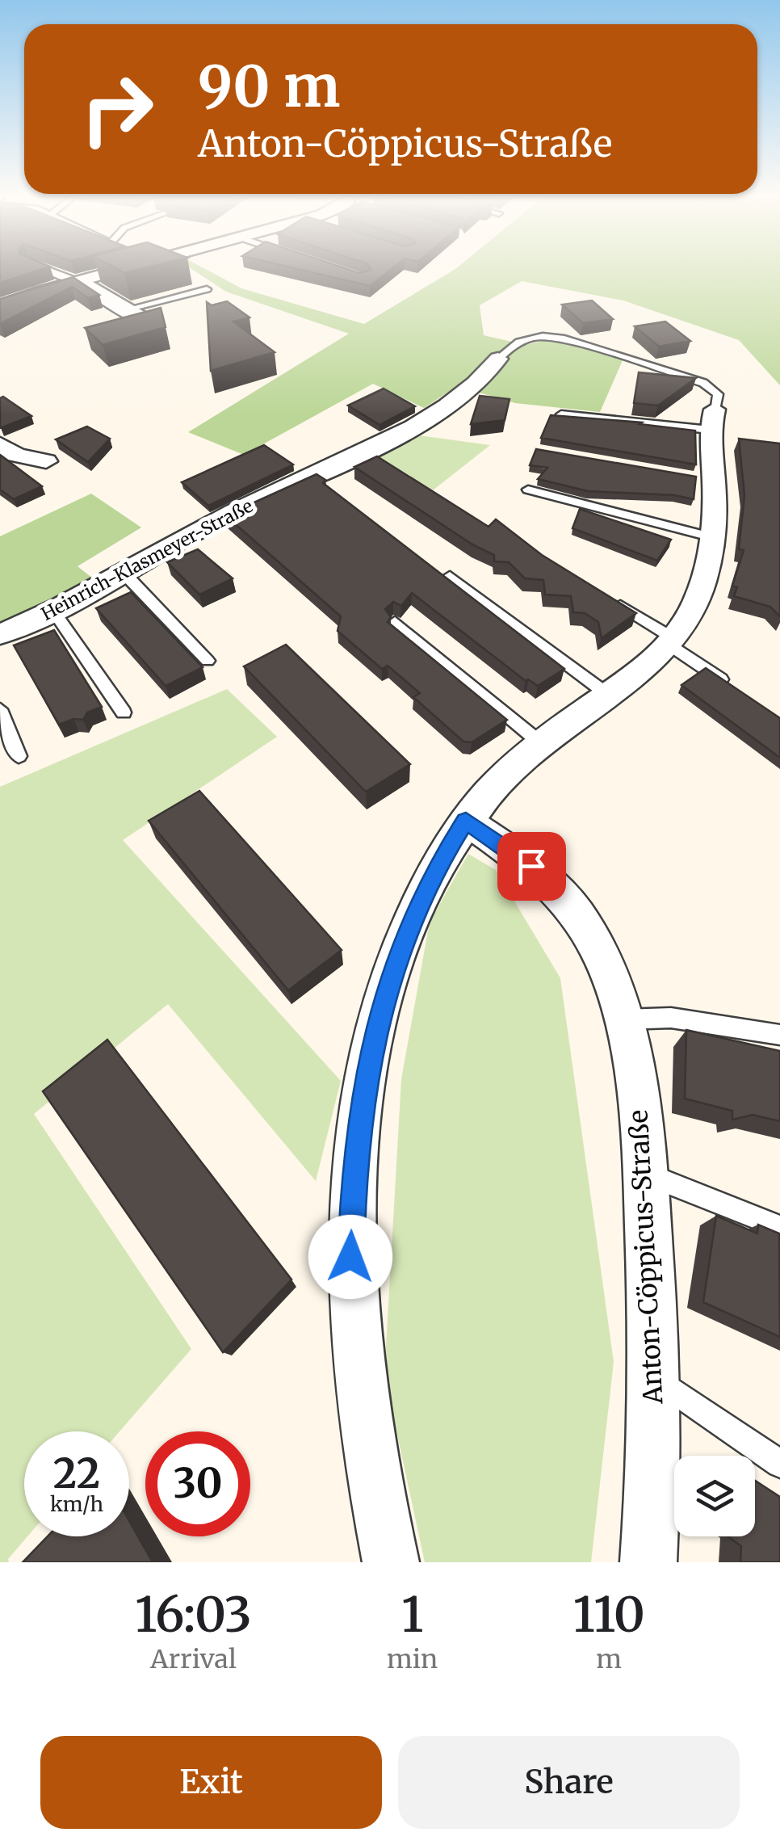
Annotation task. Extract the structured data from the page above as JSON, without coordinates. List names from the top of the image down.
{
  "streets": {
    "street": ["Heinrich-Klasmeyer-Straße", "Anton-Cöppicus-Straße"]
  },
  "page": {
    "turn": ["90 m", "Anton-Cöppicus-Straße"],
    "speed": "22 km/h",
    "limit": "30",
    "eta": [
      "16:03",
      "Arrival",
      "1",
      "min",
      "110",
      "m"
    ],
    "buttons": ["Exit", "Share"]
  }
}
